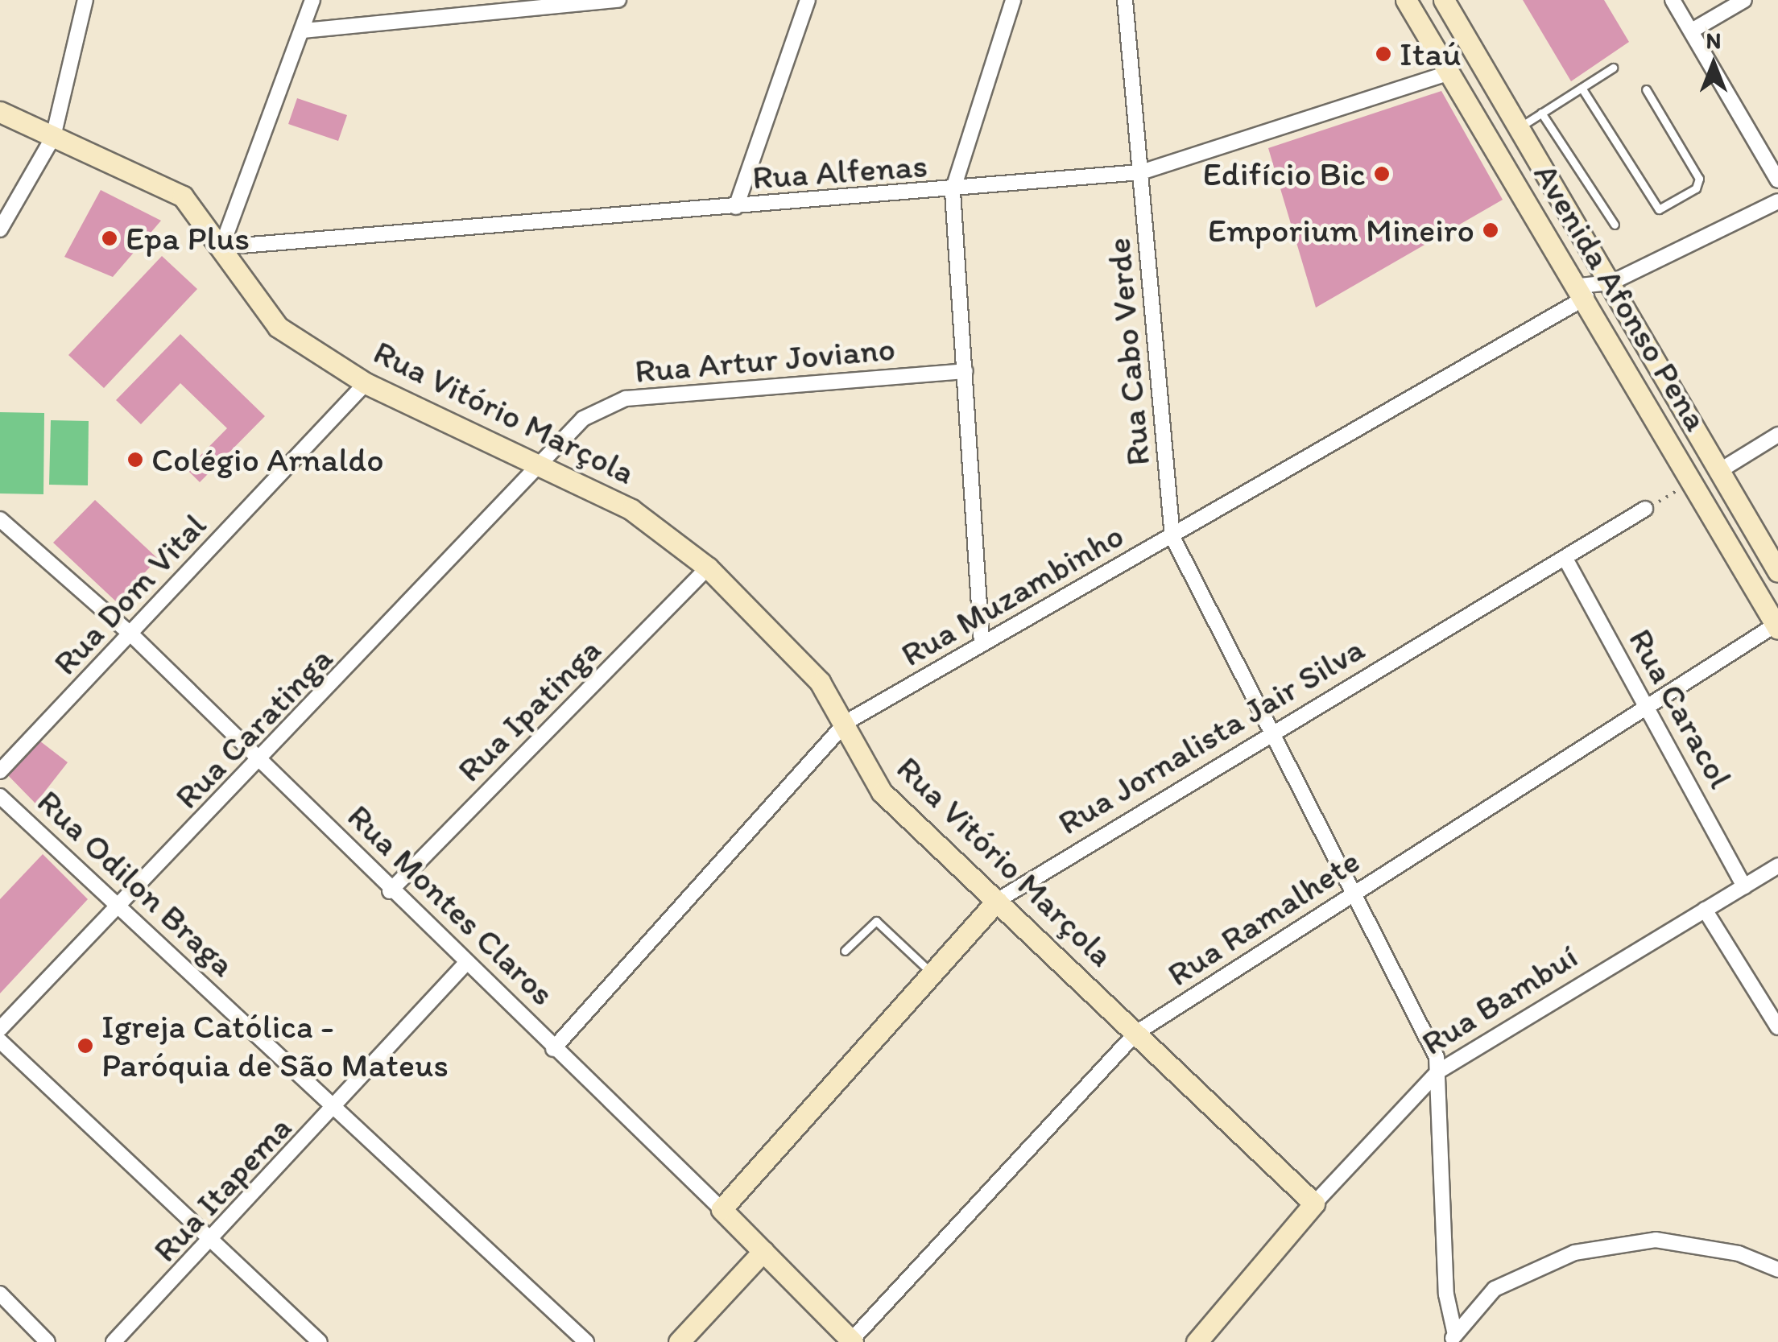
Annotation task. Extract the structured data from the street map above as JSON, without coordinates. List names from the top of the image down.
{
  "streets": {
    "street": [
      "Rua Alfenas",
      "Avenida Afonso Pena",
      "Rua Cabo Verde",
      "Rua Artur Joviano",
      "Rua Vitório Marçola",
      "Rua Dom Vital",
      "Rua Muzambinho",
      "Rua Caracol",
      "Rua Ipatinga",
      "Rua Caratinga",
      "Rua Jornalista Jair Silva",
      "Rua Odilon Braga",
      "Rua Montes Claros",
      "Rua Ramalhete",
      "Rua Bambuí",
      "Rua Itapema"
    ]
  },
  "crossings": [
    ["Rua Alfenas", "Avenida Afonso Pena"],
    ["Rua Alfenas", "Rua Cabo Verde"],
    ["Rua Alfenas", "Rua Vitório Marçola"],
    ["Avenida Afonso Pena", "Rua Muzambinho"],
    ["Avenida Afonso Pena", "Rua Ramalhete"],
    ["Rua Cabo Verde", "Rua Muzambinho"],
    ["Rua Cabo Verde", "Rua Jornalista Jair Silva"],
    ["Rua Cabo Verde", "Rua Ramalhete"],
    ["Rua Cabo Verde", "Rua Bambuí"],
    ["Rua Artur Joviano", "Rua Vitório Marçola"],
    ["Rua Artur Joviano", "Rua Caratinga"],
    ["Rua Vitório Marçola", "Rua Dom Vital"],
    ["Rua Vitório Marçola", "Rua Muzambinho"],
    ["Rua Vitório Marçola", "Rua Ipatinga"],
    ["Rua Vitório Marçola", "Rua Caratinga"],
    ["Rua Vitório Marçola", "Rua Jornalista Jair Silva"],
    ["Rua Vitório Marçola", "Rua Ramalhete"],
    ["Rua Vitório Marçola", "Rua Bambuí"],
    ["Rua Dom Vital", "Rua Montes Claros"],
    ["Rua Muzambinho", "Rua Montes Claros"],
    ["Rua Caracol", "Rua Jornalista Jair Silva"],
    ["Rua Caracol", "Rua Ramalhete"],
    ["Rua Caracol", "Rua Bambuí"],
    ["Rua Ipatinga", "Rua Montes Claros"],
    ["Rua Caratinga", "Rua Odilon Braga"],
    ["Rua Caratinga", "Rua Montes Claros"],
    ["Rua Jornalista Jair Silva", "Rua Montes Claros"],
    ["Rua Odilon Braga", "Rua Itapema"],
    ["Rua Montes Claros", "Rua Ramalhete"],
    ["Rua Montes Claros", "Rua Itapema"]
  ],
  "places": [
    "Itaú",
    "Edifício Bic",
    "Emporium Mineiro",
    "Epa Plus",
    "Colégio Arnaldo",
    "Igreja Católica - Paróquia de São Mateus"
  ],
  "north": "top"
}
